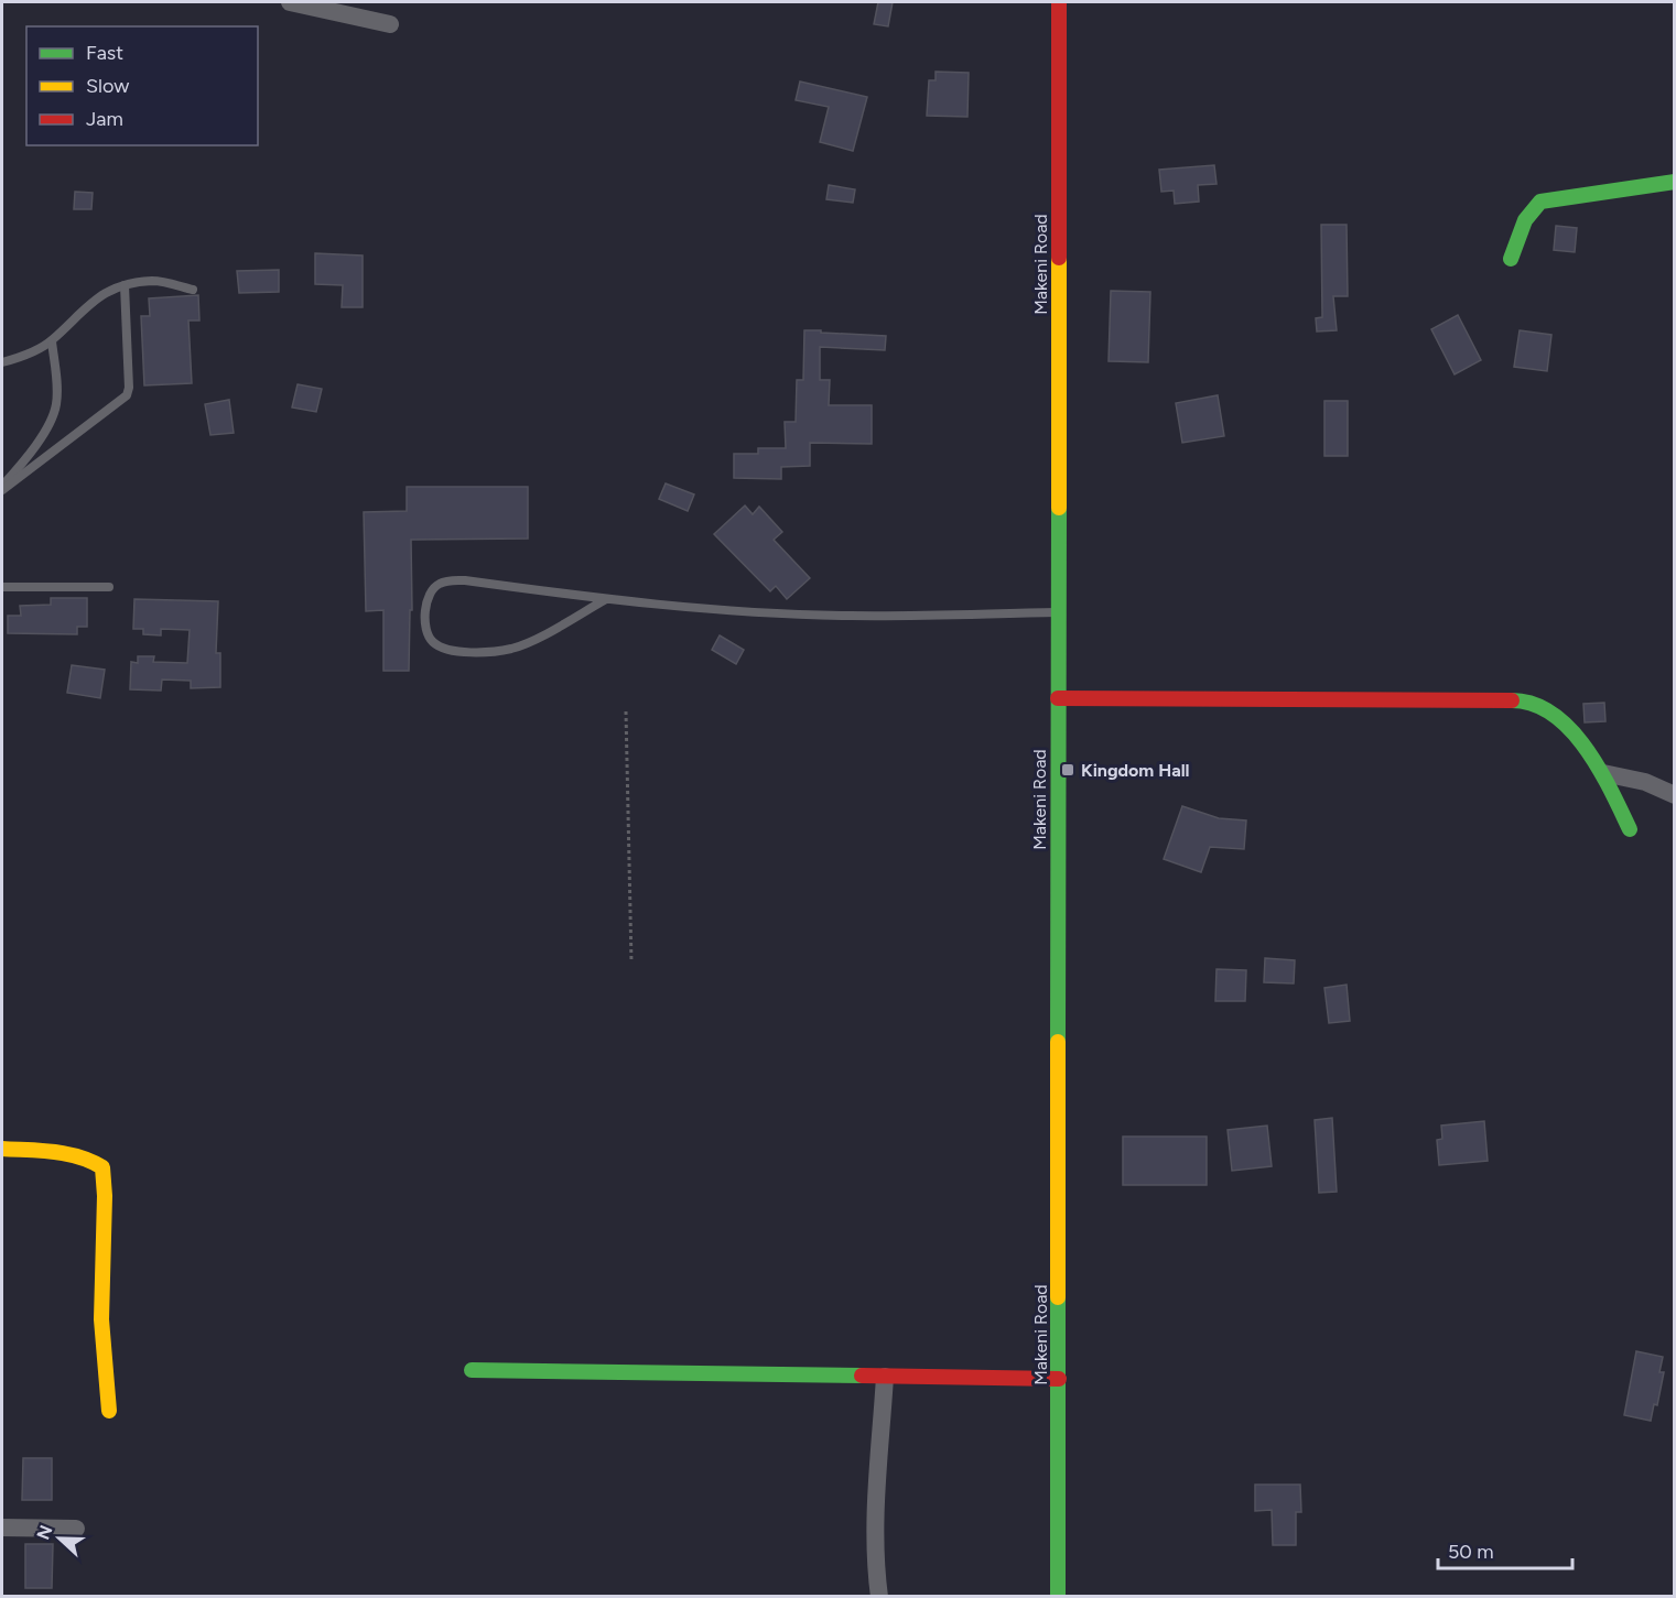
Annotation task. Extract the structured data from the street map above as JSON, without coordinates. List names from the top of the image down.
{
  "streets": {
    "street": ["Makeni Road"]
  },
  "places": {
    "transit": ["Kingdom Hall"]
  },
  "legend": ["Fast", "Slow", "Jam"],
  "scale_bar": "50 m",
  "north": "left"
}
